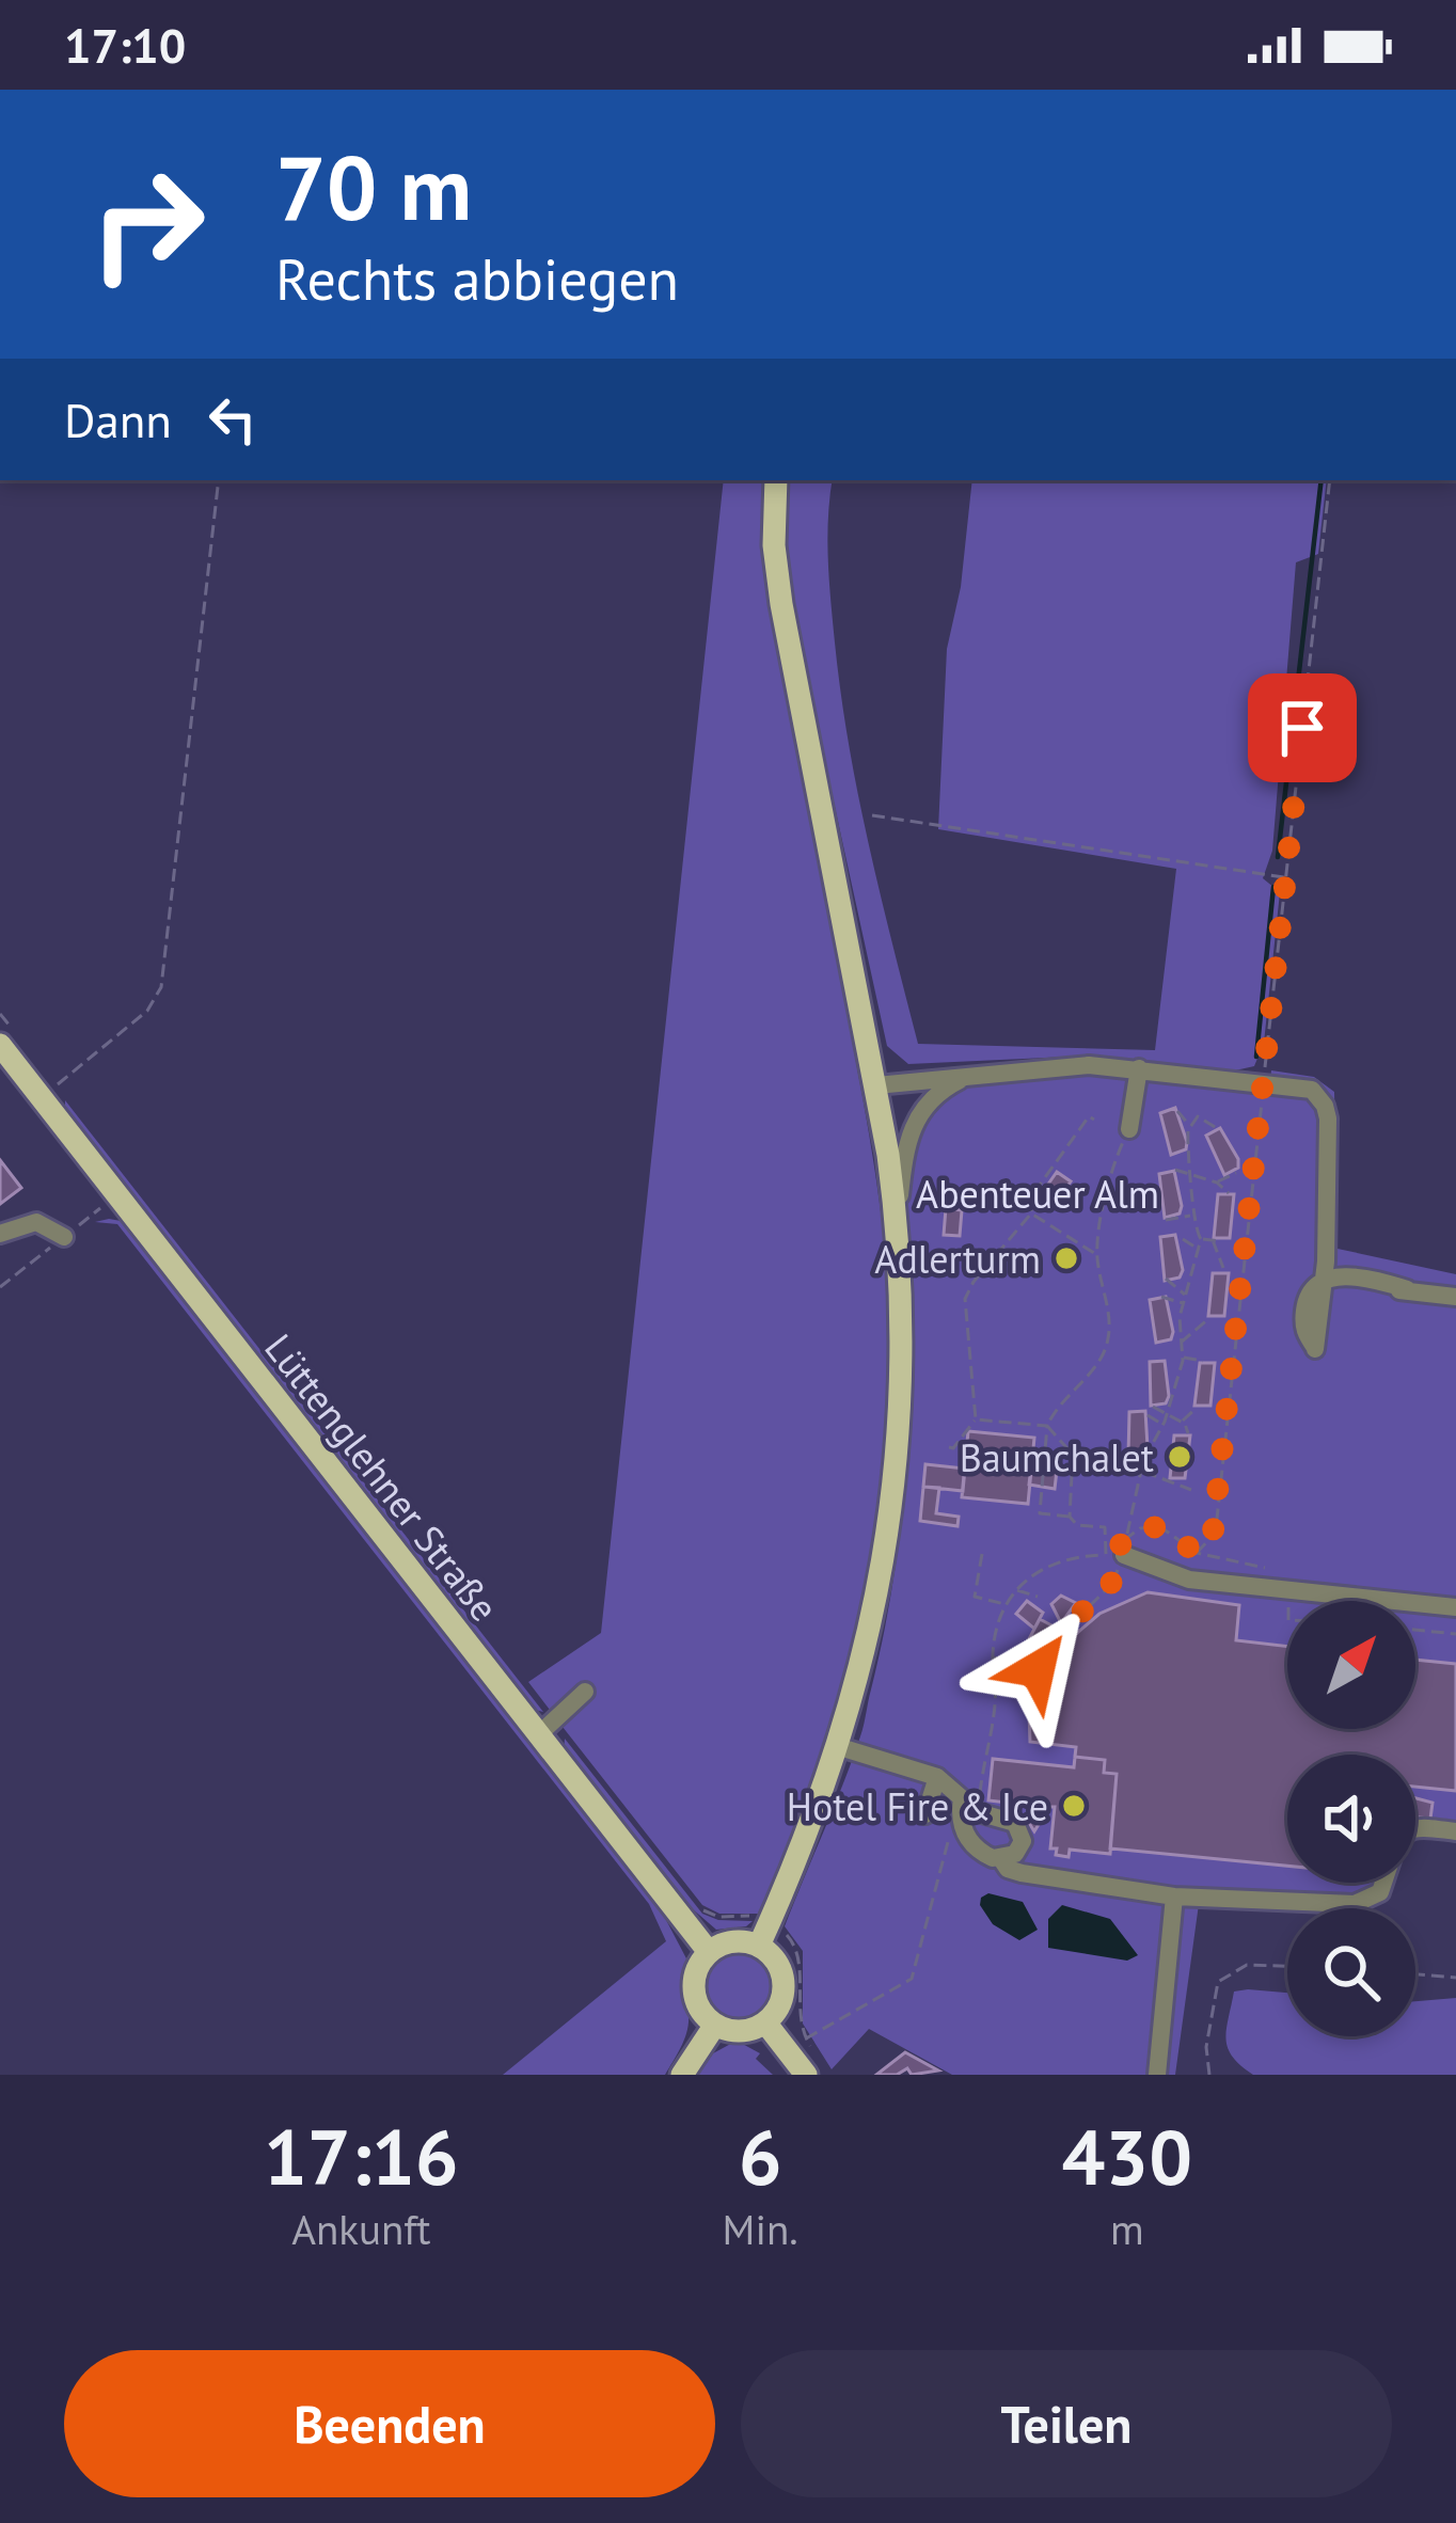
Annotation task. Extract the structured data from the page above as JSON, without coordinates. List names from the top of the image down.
{
  "streets": {
    "main road": ["Lüttenglehner Straße"]
  },
  "parks": ["Abenteuer Alm"],
  "places": ["Adlerturm", "Baumchalet", "Hotel Fire & Ice"],
  "north": "top right",
  "page": {
    "status": "17:10",
    "turn": ["70 m", "Rechts abbiegen"],
    "then": "Dann",
    "eta": [
      "17:16",
      "Ankunft",
      "6",
      "Min.",
      "430",
      "m"
    ],
    "buttons": ["Beenden", "Teilen"]
  }
}
